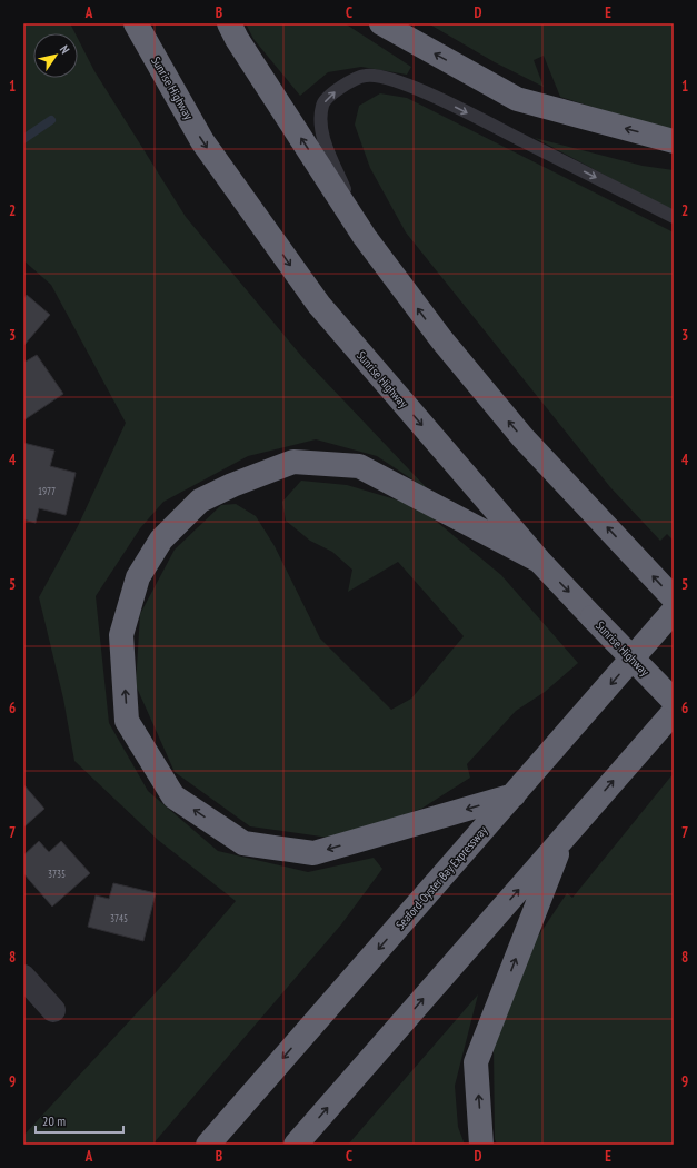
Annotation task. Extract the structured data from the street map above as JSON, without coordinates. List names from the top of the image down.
{
  "streets": {
    "highway": ["Sunrise Highway", "Seaford-Oyster Bay Expressway"]
  },
  "house_numbers": ["1977", "3735", "3745"],
  "scale_bar": "20 m",
  "north": "top right",
  "grid": {
    "columns": [
      "A",
      "B",
      "C",
      "D",
      "E"
    ],
    "rows": [
      "1",
      "2",
      "3",
      "4",
      "5",
      "6",
      "7",
      "8",
      "9"
    ]
  }
}
